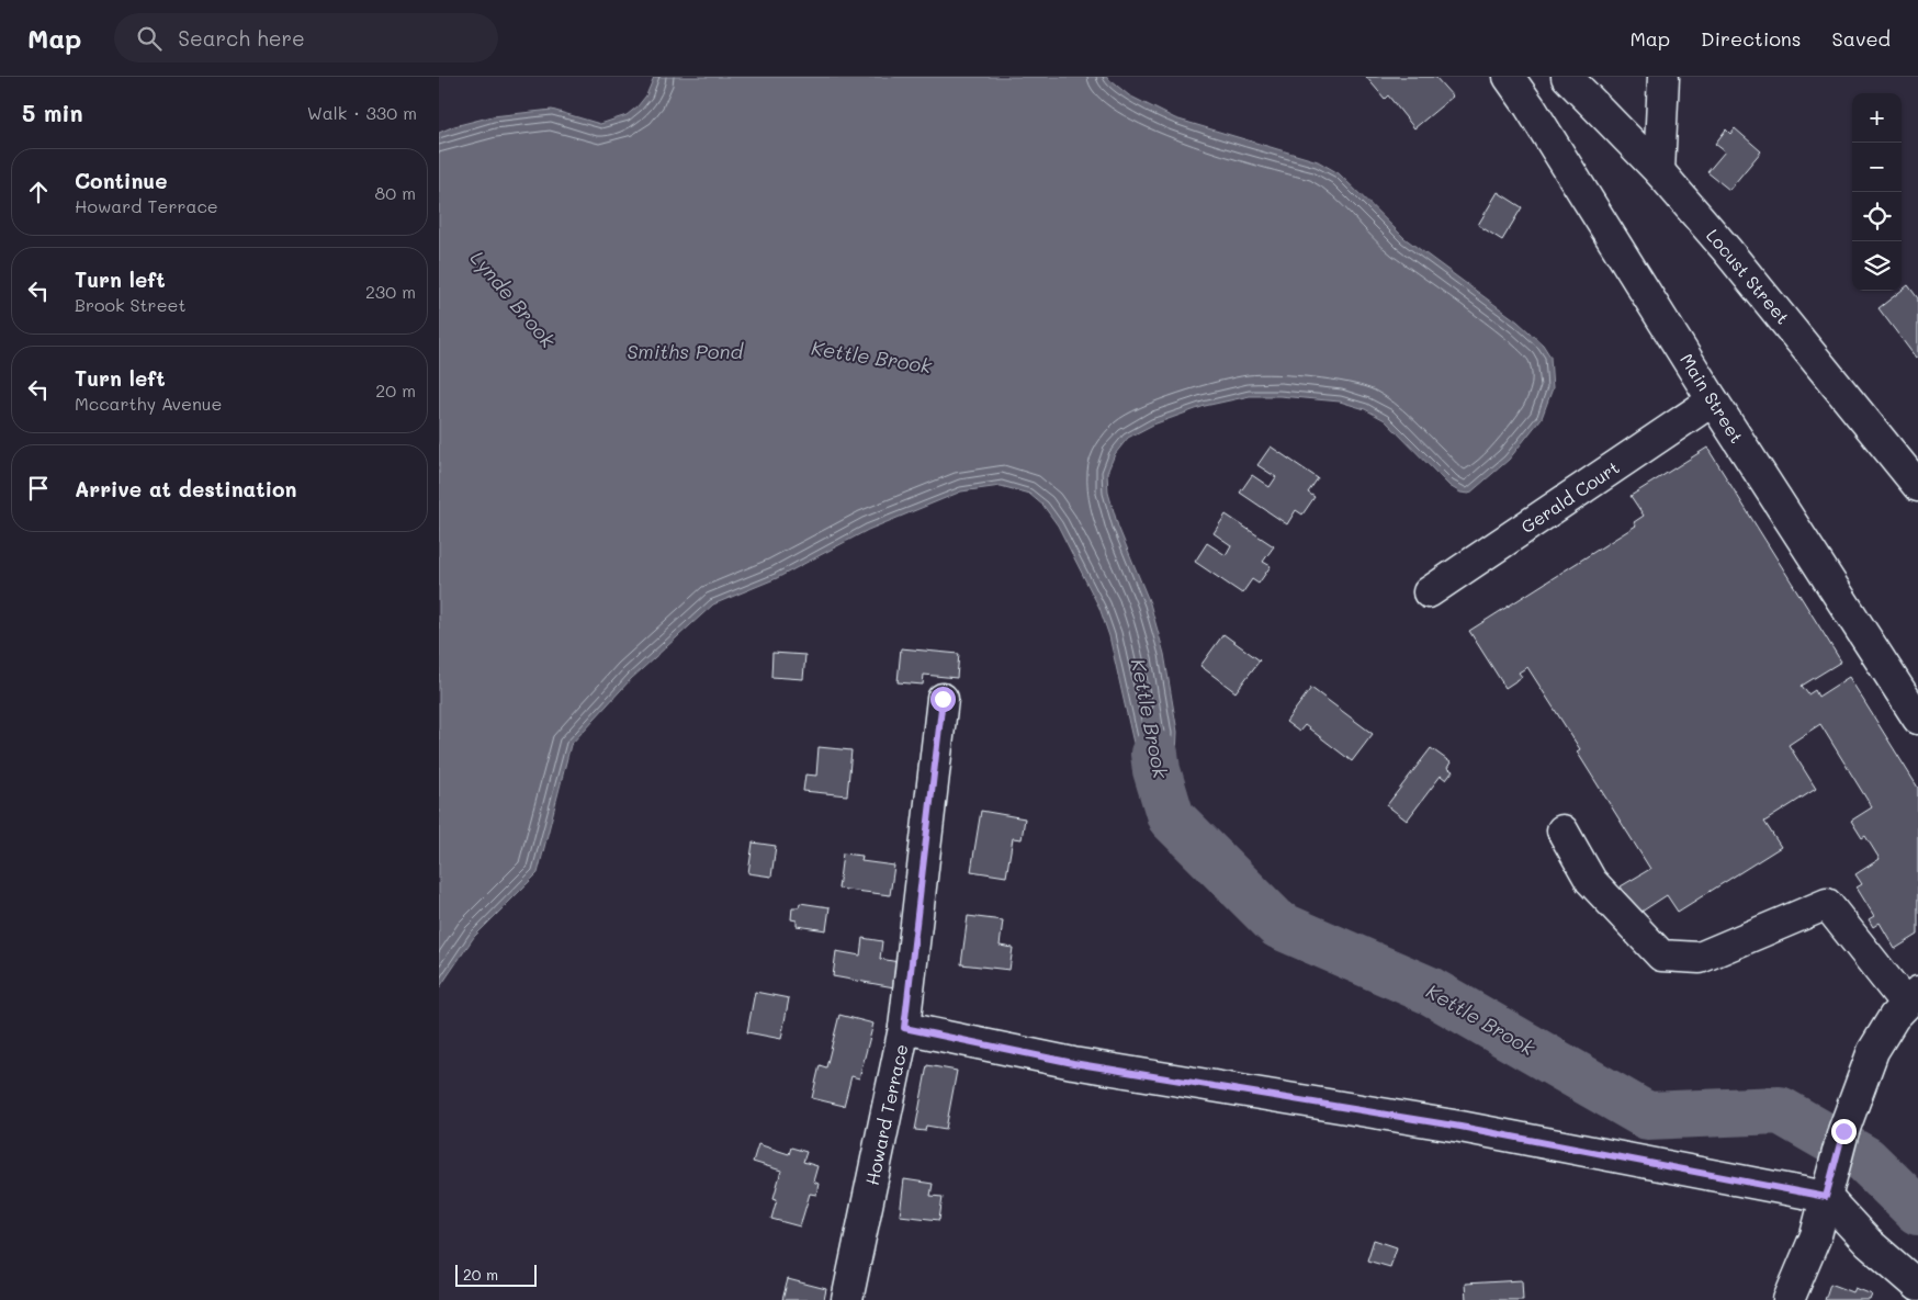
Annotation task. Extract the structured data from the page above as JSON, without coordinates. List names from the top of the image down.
{
  "streets": {
    "main road": [
      "Locust Street",
      "Main Street",
      "Gerald Court",
      "Howard Terrace"
    ]
  },
  "crossings": [
    ["Main Street", "Gerald Court"]
  ],
  "water": ["Lynde Brook", "Smiths Pond", "Kettle Brook"],
  "scale_bar": "20 m",
  "page": {
    "header": "Map",
    "search": "Search here",
    "nav": ["Map", "Directions", "Saved"],
    "heading": ["5 min", "Walk · 330 m"],
    "map_buttons": ["+", "−"],
    "list": [
      ["Continue", "Howard Terrace", "80 m"],
      ["Turn left", "Brook Street", "230 m"],
      ["Turn left", "Mccarthy Avenue", "20 m"],
      "Arrive at destination"
    ],
    "scale": "20 m"
  }
}
